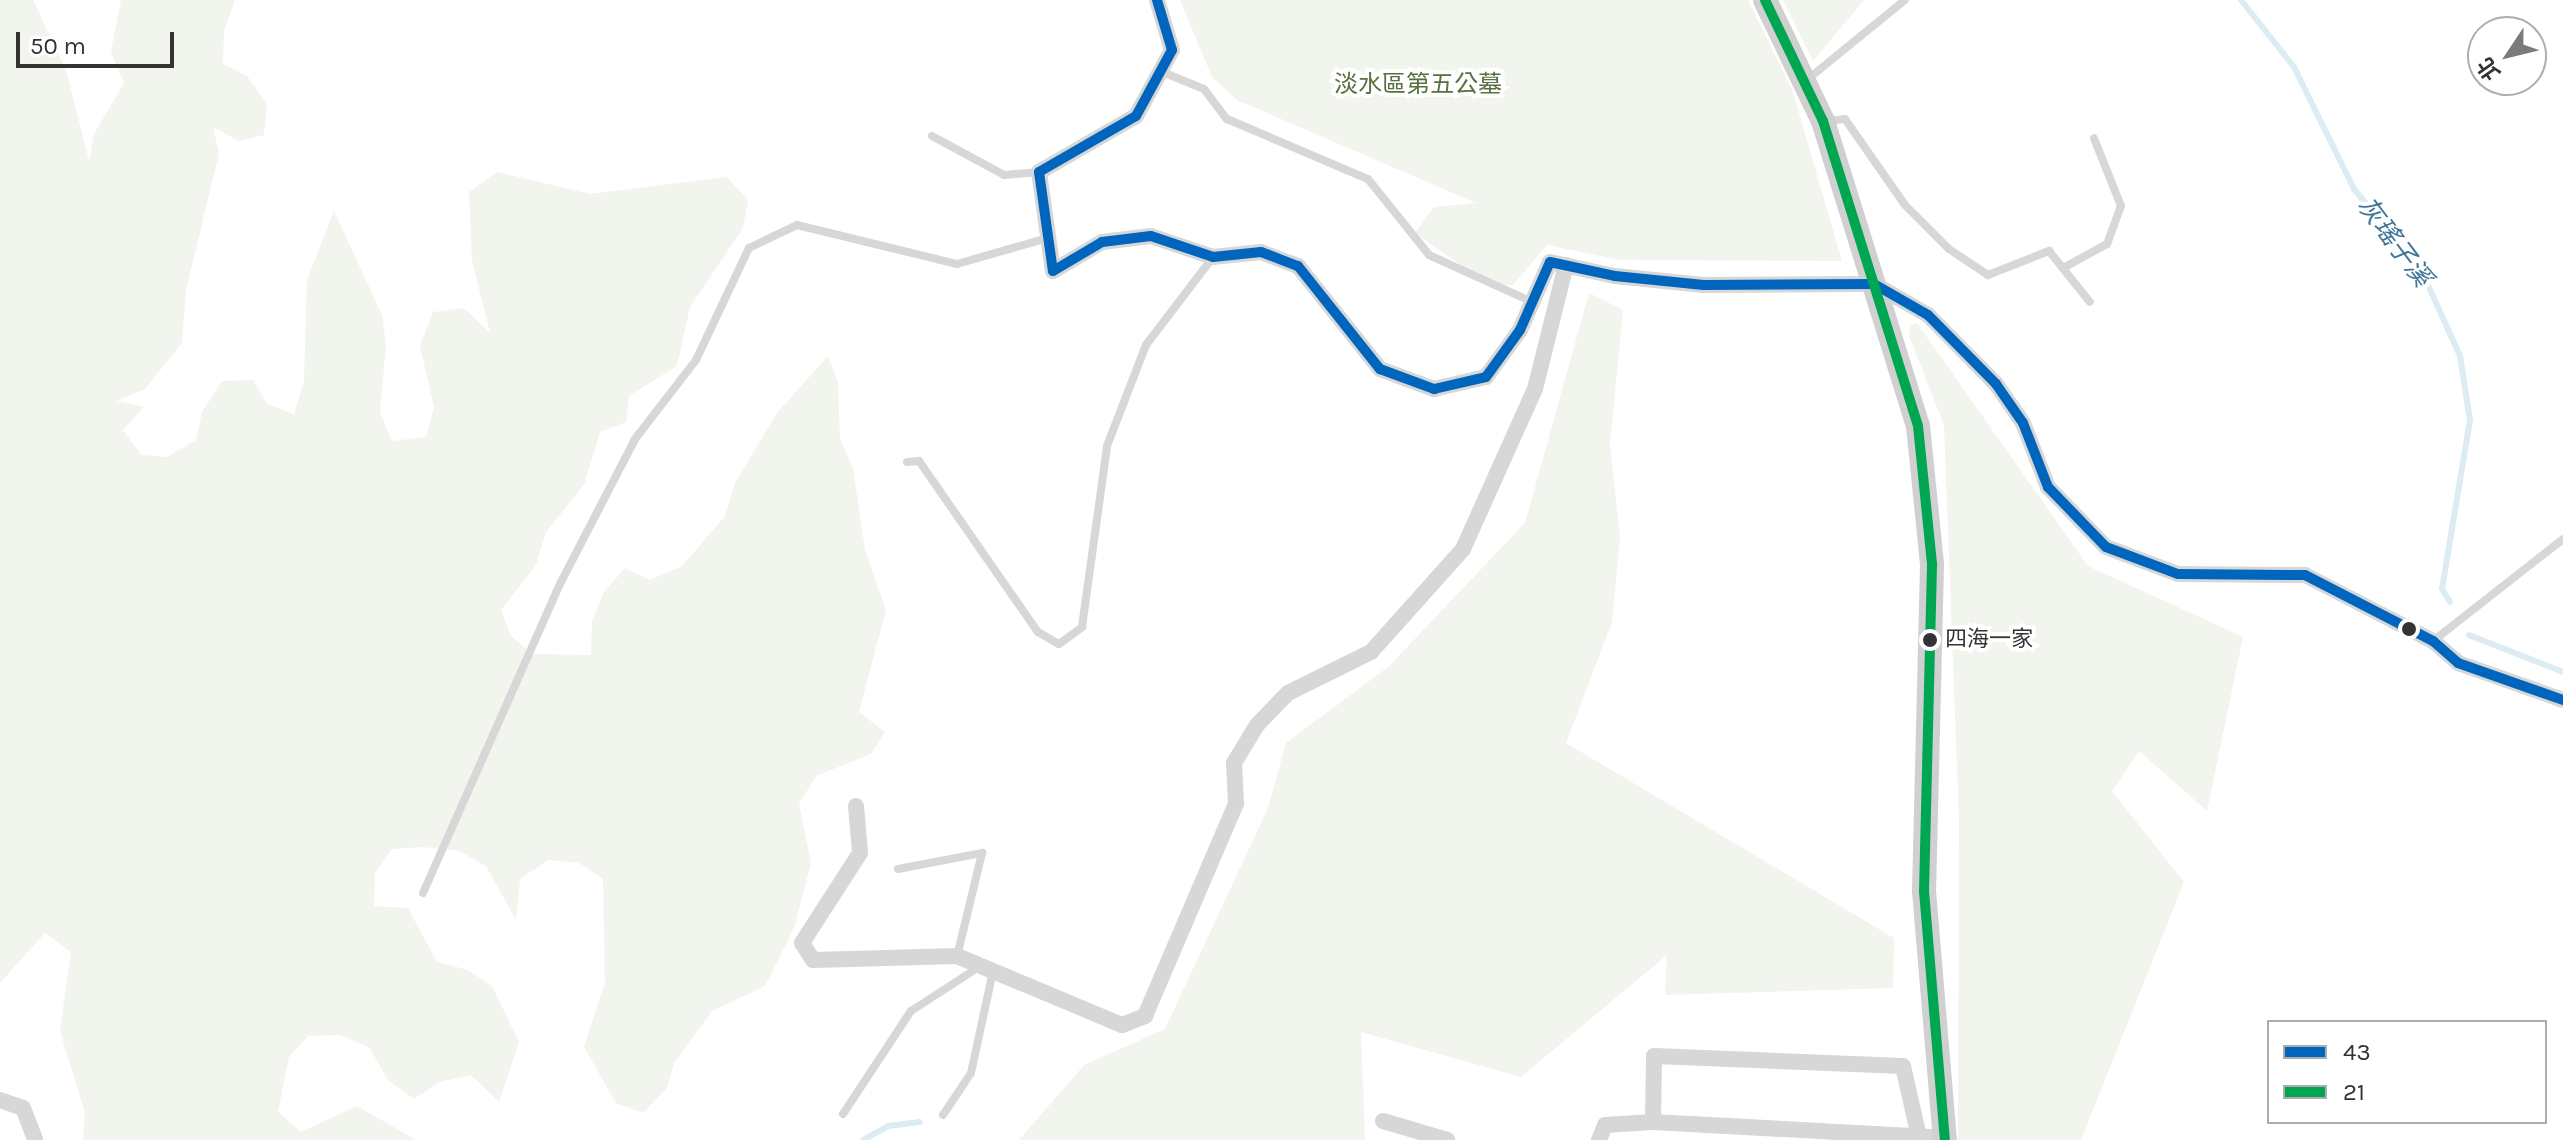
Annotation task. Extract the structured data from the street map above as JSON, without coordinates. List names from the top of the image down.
{
  "water": ["灰瑤子溪"],
  "parks": ["淡水區第五公墓"],
  "places": ["四海一家"],
  "lines": ["transit line 43", "transit line 21"],
  "legend": ["43", "21"],
  "scale_bar": "50 m",
  "north": "bottom left"
}
